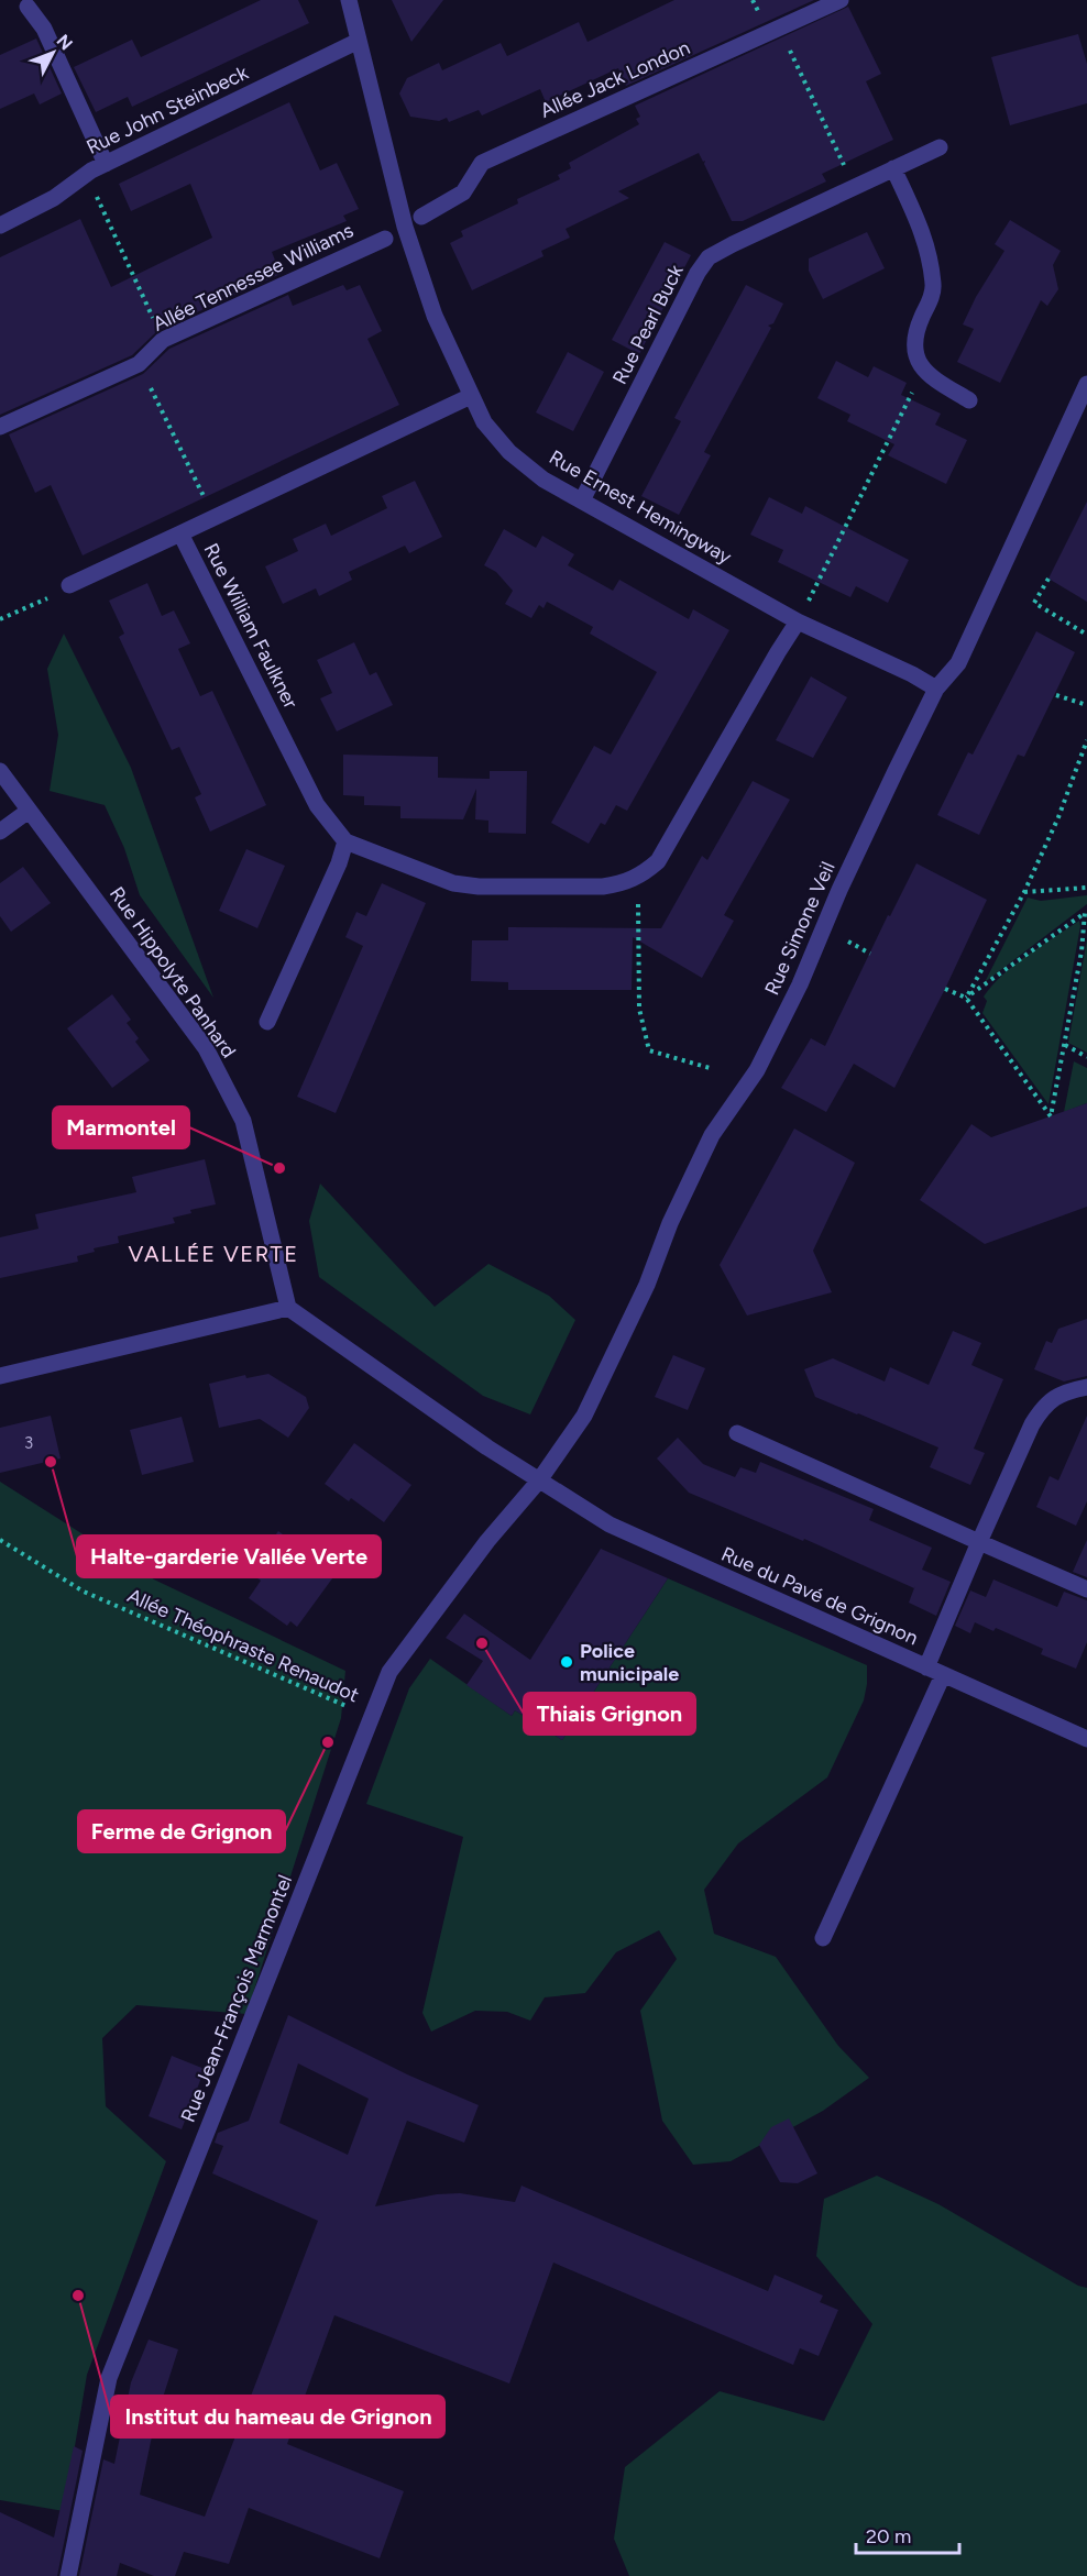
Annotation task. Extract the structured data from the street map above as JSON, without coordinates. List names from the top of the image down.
{
  "streets": {
    "street": [
      "Allée Jack London",
      "Rue John Steinbeck",
      "Allée Tennessee Williams",
      "Rue Pearl Buck",
      "Rue Ernest Hemingway",
      "Rue William Faulkner",
      "Rue Simone Veil",
      "Rue Hippolyte Panhard",
      "Rue du Pavé de Grignon",
      "Rue Jean-François Marmontel"
    ],
    "path": ["Allée Théophraste Renaudot"]
  },
  "crossings": [
    ["Rue John Steinbeck", "Rue Ernest Hemingway"],
    ["Rue Pearl Buck", "Rue Ernest Hemingway"],
    ["Rue Ernest Hemingway", "Rue William Faulkner"],
    ["Rue Ernest Hemingway", "Rue Simone Veil"],
    ["Rue Simone Veil", "Rue du Pavé de Grignon"],
    ["Rue Simone Veil", "Rue Jean-François Marmontel"],
    ["Rue du Pavé de Grignon", "Rue Jean-François Marmontel"],
    ["Allée Théophraste Renaudot", "Rue Jean-François Marmontel"]
  ],
  "districts": ["VALLÉE VERTE"],
  "places": [
    "Marmontel",
    "Halte-garderie Vallée Verte",
    "Thiais Grignon",
    "Police municipale",
    "Ferme de Grignon",
    "Institut du hameau de Grignon"
  ],
  "house_numbers": ["3"],
  "scale_bar": "20 m",
  "north": "top right"
}
